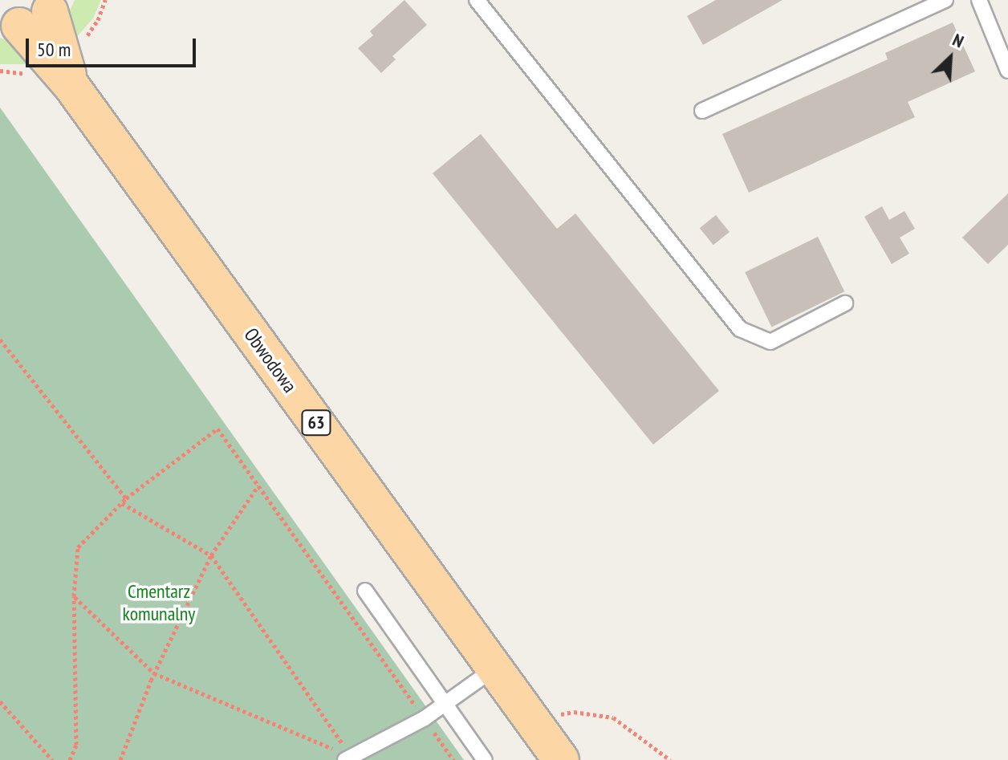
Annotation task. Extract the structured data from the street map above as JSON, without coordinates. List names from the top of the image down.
{
  "streets": {
    "main road": ["Obwodowa", "63"]
  },
  "parks": ["Cmentarz komunalny"],
  "scale_bar": "50 m",
  "north": "top right"
}
